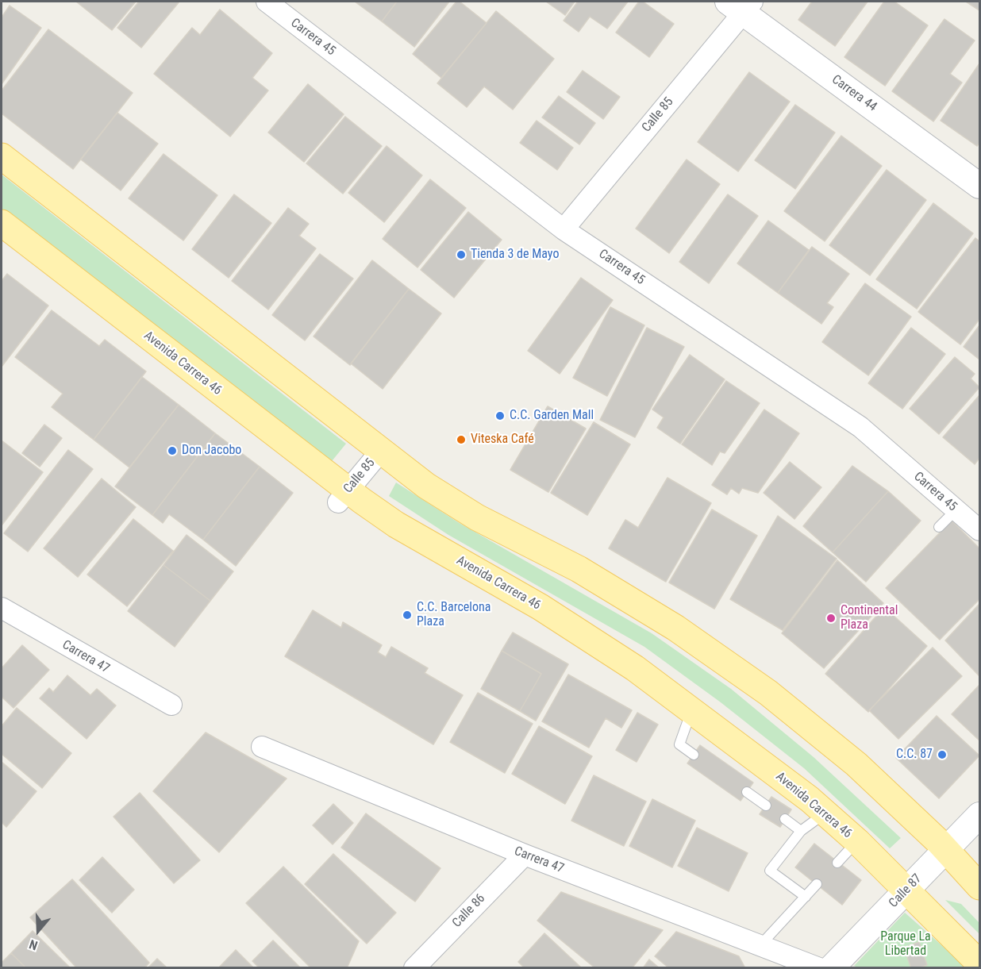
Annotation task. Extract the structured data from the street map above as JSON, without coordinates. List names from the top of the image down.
{
  "streets": {
    "main road": ["Avenida Carrera 46"],
    "street": [
      "Carrera 45",
      "Carrera 44",
      "Calle 85",
      "Carrera 47",
      "Calle 87",
      "Calle 86"
    ]
  },
  "crossings": [
    ["Carrera 45", "Calle 85"],
    ["Carrera 44", "Calle 85"],
    ["Calle 85", "Avenida Carrera 46"],
    ["Avenida Carrera 46", "Calle 87"],
    ["Carrera 47", "Calle 86"]
  ],
  "parks": ["Parque La Libertad"],
  "places": [
    "Tienda 3 de Mayo",
    "C.C. Garden Mall",
    "Viteska Café",
    "Don Jacobo",
    "C.C. Barcelona Plaza",
    "Continental Plaza",
    "C.C. 87"
  ],
  "north": "bottom"
}
